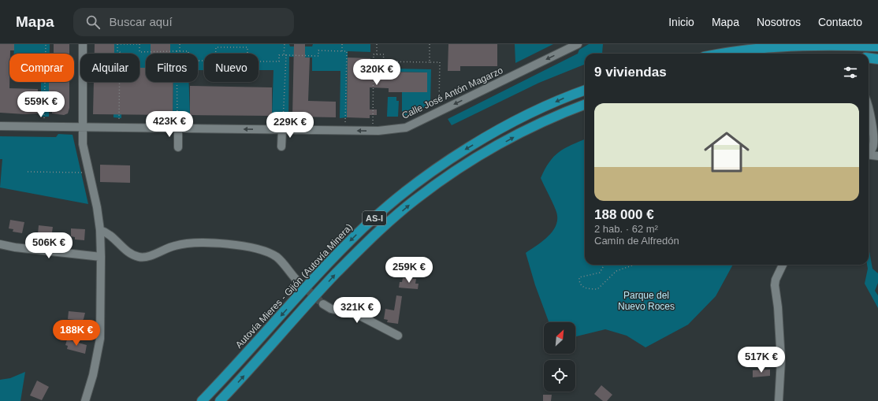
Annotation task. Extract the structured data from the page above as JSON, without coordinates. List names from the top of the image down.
{
  "streets": {
    "highway": ["AS-I", "Autovía Mieres - Gijón (Autovía Minera)"],
    "street": ["Calle José Antón Magarzo"]
  },
  "one_way": ["Calle José Antón Magarzo"],
  "parks": ["Parque del Nuevo Roces"],
  "north": "top right",
  "page": {
    "header": "Mapa",
    "search": "Buscar aquí",
    "nav": [
      "Inicio",
      "Mapa",
      "Nosotros",
      "Contacto"
    ],
    "chip": [
      "Comprar",
      "Alquilar",
      "Filtros",
      "Nuevo"
    ],
    "heading": "9 viviendas",
    "price": [
      "320K €",
      "559K €",
      "423K €",
      "229K €",
      "506K €",
      "259K €",
      "321K €",
      "188K €",
      "517K €"
    ],
    "list": [
      {
        "name": "188 000 €",
        "note": "2 hab. · 62 m² · Camín de Alfredón"
      }
    ]
  }
}
